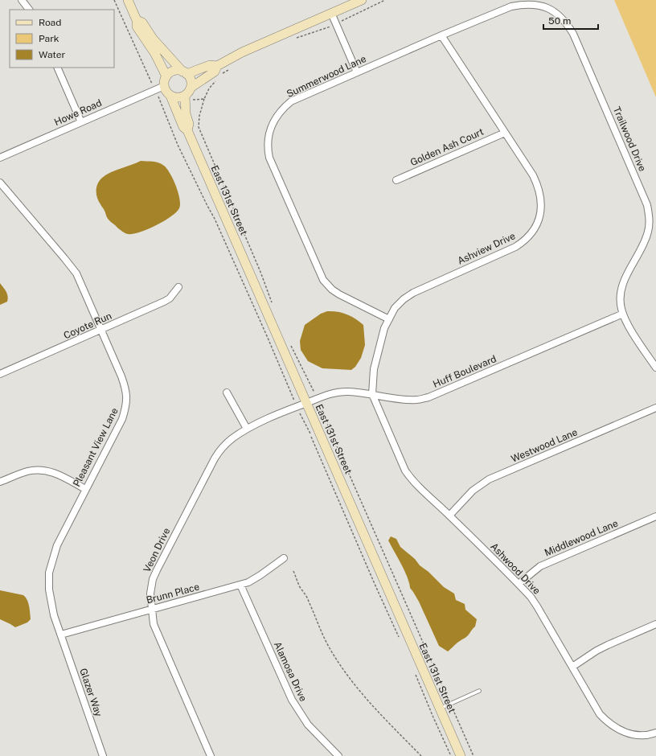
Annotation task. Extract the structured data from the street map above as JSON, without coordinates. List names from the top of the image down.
{
  "streets": {
    "street": [
      "Summerwood Lane",
      "Howe Road",
      "Trailwood Drive",
      "Golden Ash Court",
      "East 131st Street",
      "Ashview Drive",
      "Coyote Run",
      "Huff Boulevard",
      "Westwood Lane",
      "Pleasant View Lane",
      "Middlewood Lane",
      "Veon Drive",
      "Ashwood Drive",
      "Brunn Place",
      "Alamosa Drive",
      "Glazer Way"
    ]
  },
  "crossings": [
    ["Summerwood Lane", "Trailwood Drive"],
    ["Summerwood Lane", "Ashview Drive"],
    ["Howe Road", "East 131st Street"],
    ["Trailwood Drive", "Huff Boulevard"],
    ["Golden Ash Court", "Ashview Drive"],
    ["East 131st Street", "Huff Boulevard"],
    ["East 131st Street", "Veon Drive"],
    ["Ashview Drive", "Huff Boulevard"],
    ["Ashview Drive", "Ashwood Drive"],
    ["Coyote Run", "Pleasant View Lane"],
    ["Huff Boulevard", "Veon Drive"],
    ["Huff Boulevard", "Ashwood Drive"],
    ["Westwood Lane", "Ashwood Drive"],
    ["Pleasant View Lane", "Brunn Place"],
    ["Pleasant View Lane", "Glazer Way"],
    ["Middlewood Lane", "Ashwood Drive"],
    ["Veon Drive", "Brunn Place"],
    ["Brunn Place", "Alamosa Drive"],
    ["Brunn Place", "Glazer Way"]
  ],
  "legend": ["Road", "Park", "Water"],
  "scale_bar": "50 m"
}
